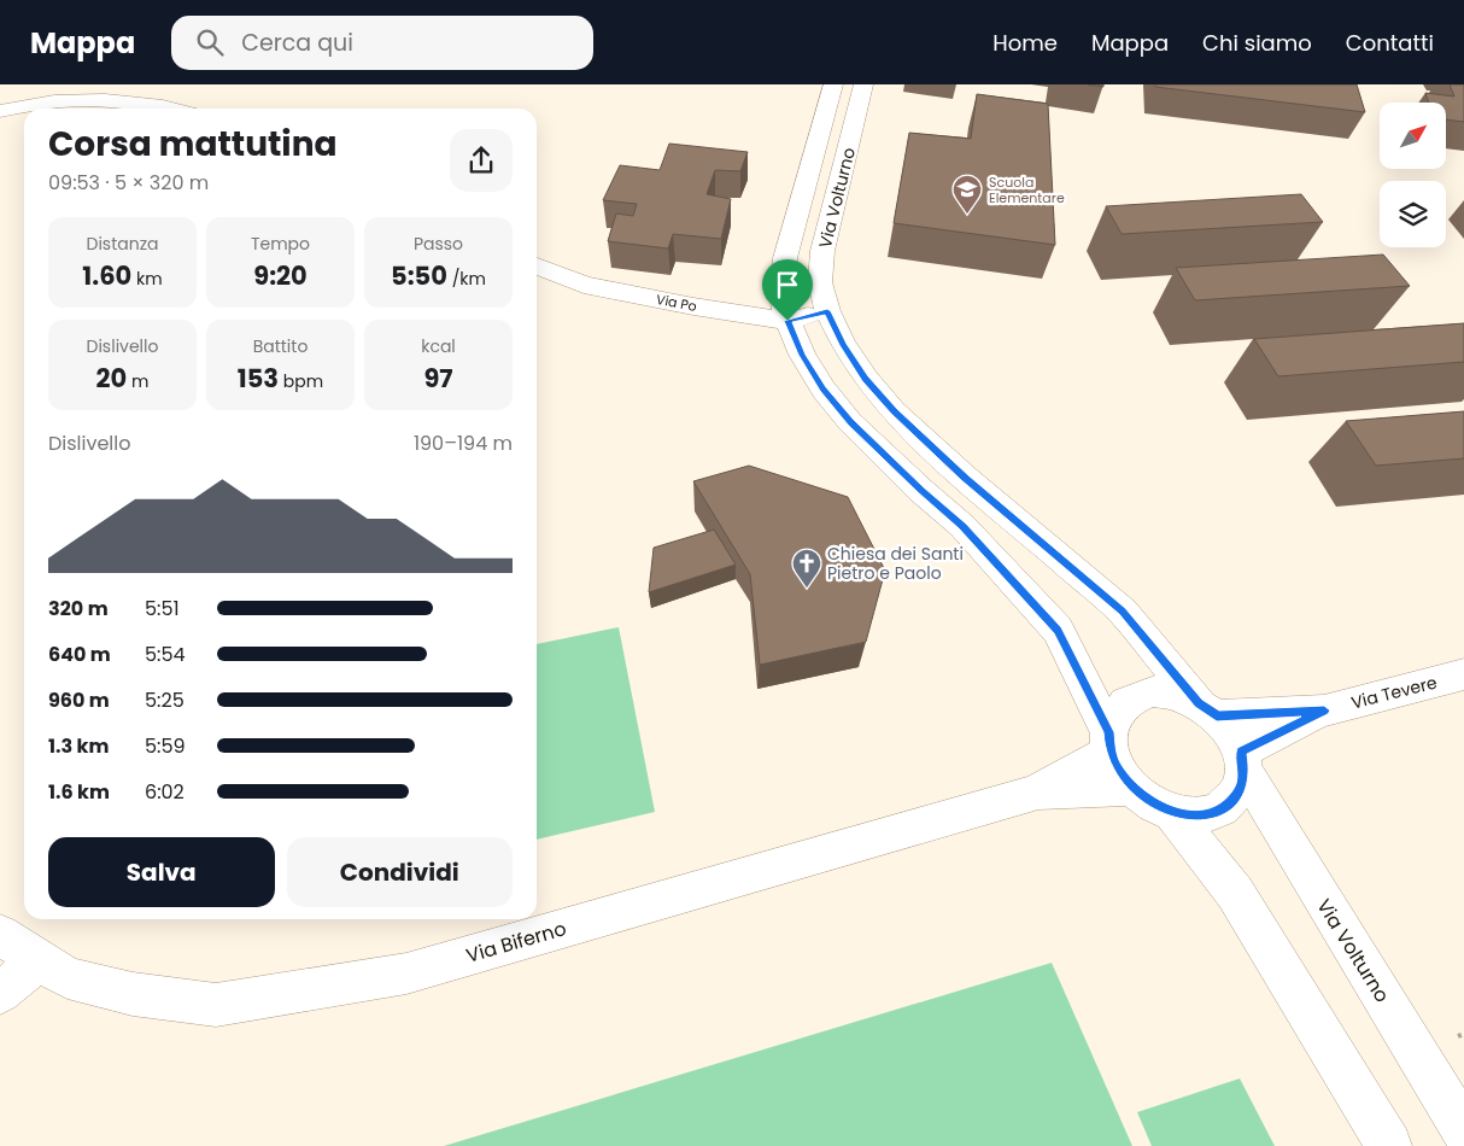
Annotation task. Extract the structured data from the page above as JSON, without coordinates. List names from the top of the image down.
{
  "streets": {
    "street": [
      "Via Volturno",
      "Via Po",
      "Via Tevere",
      "Via Biferno"
    ]
  },
  "crossings": [
    ["Via Volturno", "Via Po"],
    ["Via Volturno", "Via Tevere"],
    ["Via Volturno", "Via Biferno"],
    ["Via Tevere", "Via Biferno"]
  ],
  "places": {
    "school or university": ["Scuola Elementare"],
    "church": ["Chiesa dei Santi Pietro e Paolo"]
  },
  "north": "top right",
  "page": {
    "header": "Mappa",
    "search": "Cerca qui",
    "nav": [
      "Home",
      "Mappa",
      "Chi siamo",
      "Contatti"
    ],
    "heading": ["Corsa mattutina", "09:53 · 5 × 320 m"],
    "stats": [
      ["Distanza", "1.60 km"],
      ["Tempo", "9:20"],
      ["Passo", "5:50 /km"],
      ["Dislivello", "20 m"],
      ["Battito", "153 bpm"],
      ["kcal", "97"]
    ],
    "chart": ["Dislivello", "190–194 m"],
    "list": [
      {
        "name": "320 m",
        "note": "5:51"
      },
      {
        "name": "640 m",
        "note": "5:54"
      },
      {
        "name": "960 m",
        "note": "5:25"
      },
      {
        "name": "1.3 km",
        "note": "5:59"
      },
      {
        "name": "1.6 km",
        "note": "6:02"
      }
    ],
    "buttons": ["Salva", "Condividi"]
  }
}
